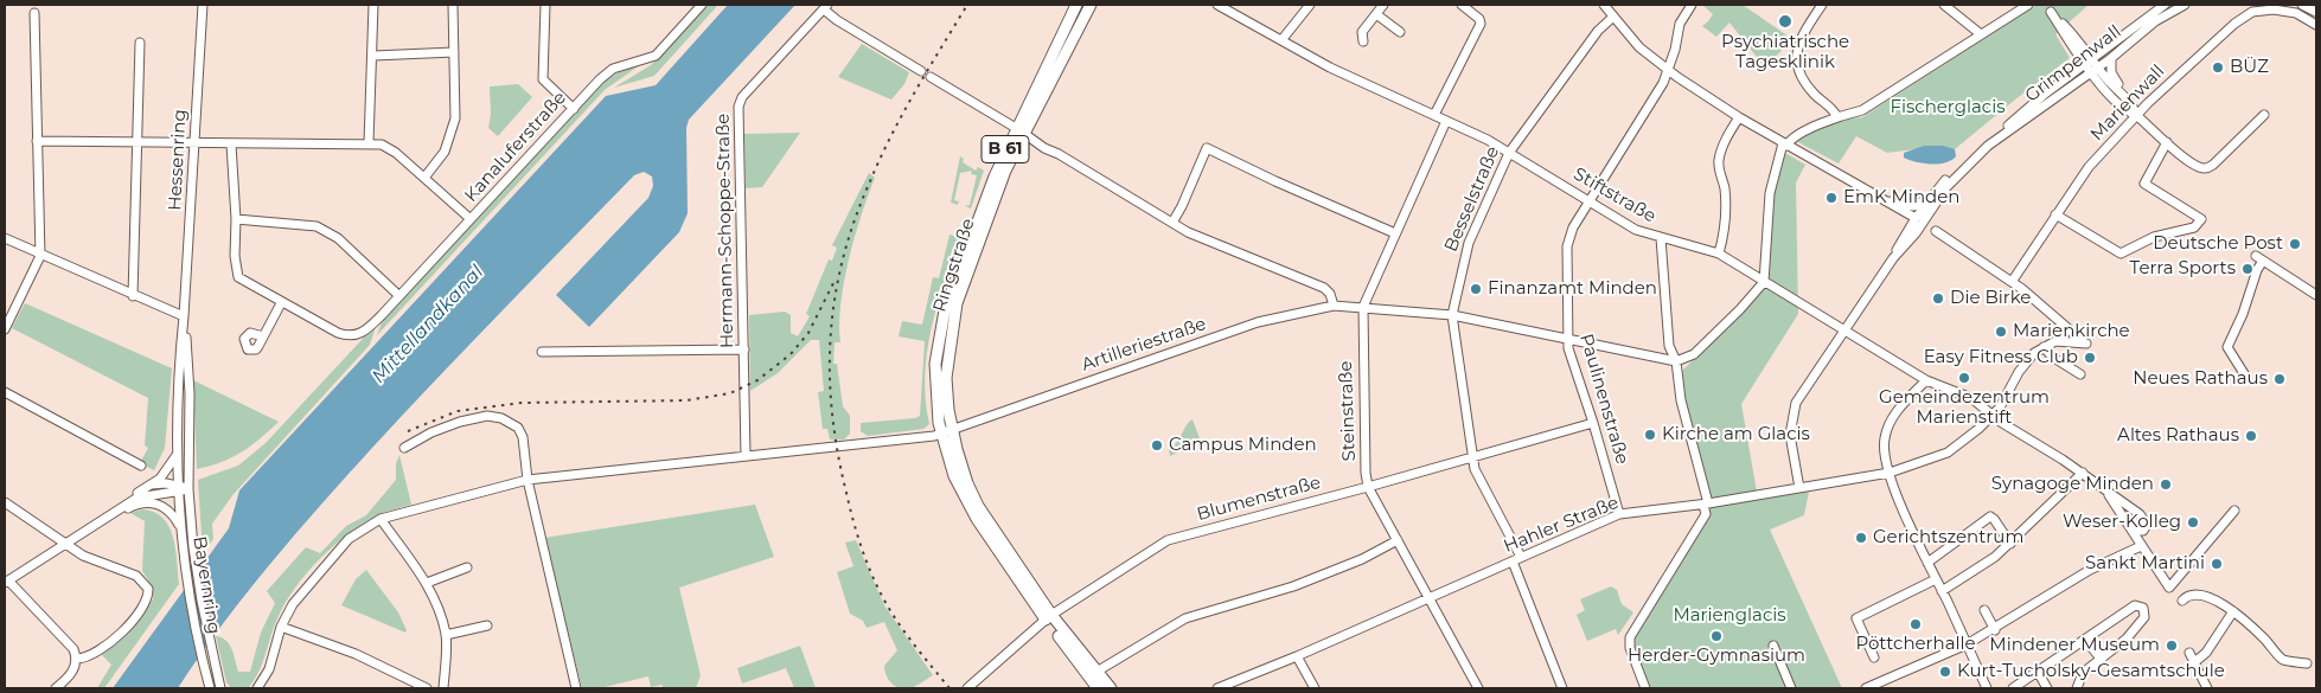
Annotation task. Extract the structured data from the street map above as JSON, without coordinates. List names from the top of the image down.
{
  "streets": {
    "main road": ["B 61", "Ringstraße"],
    "street": [
      "Grimpenwall",
      "Marienwall",
      "Kanaluferstraße",
      "Hessenring",
      "Stiftstraße",
      "Besselstraße",
      "Hermann-Schoppe-Straße",
      "Artilleriestraße",
      "Paulinenstraße",
      "Steinstraße",
      "Blumenstraße",
      "Hahler Straße",
      "Bayernring"
    ]
  },
  "crossings": [
    ["Hessenring", "Bayernring"],
    ["Stiftstraße", "Besselstraße"],
    ["Stiftstraße", "Paulinenstraße"],
    ["Stiftstraße", "Steinstraße"],
    ["Stiftstraße", "Hahler Straße"],
    ["Besselstraße", "Artilleriestraße"],
    ["Besselstraße", "Blumenstraße"],
    ["Besselstraße", "Hahler Straße"],
    ["Hermann-Schoppe-Straße", "Artilleriestraße"],
    ["Ringstraße", "Artilleriestraße"],
    ["Ringstraße", "Blumenstraße"],
    ["Artilleriestraße", "Paulinenstraße"],
    ["Artilleriestraße", "Steinstraße"],
    ["Paulinenstraße", "Blumenstraße"],
    ["Paulinenstraße", "Hahler Straße"],
    ["Steinstraße", "Blumenstraße"],
    ["Steinstraße", "Hahler Straße"]
  ],
  "water": ["Mittellandkanal"],
  "parks": ["Fischerglacis", "Marienglacis"],
  "places": [
    "Psychiatrische Tagesklinik",
    "BÜZ",
    "EmK Minden",
    "Deutsche Post",
    "Terra Sports",
    "Finanzamt Minden",
    "Die Birke",
    "Marienkirche",
    "Easy Fitness Club",
    "Gemeindezentrum Marienstift",
    "Neues Rathaus",
    "Kirche am Glacis",
    "Altes Rathaus",
    "Campus Minden",
    "Synagoge Minden",
    "Weser-Kolleg",
    "Gerichtszentrum",
    "Sankt Martini",
    "Pöttcherhalle",
    "Herder-Gymnasium",
    "Mindener Museum",
    "Kurt-Tucholsky-Gesamtschule"
  ]
}
